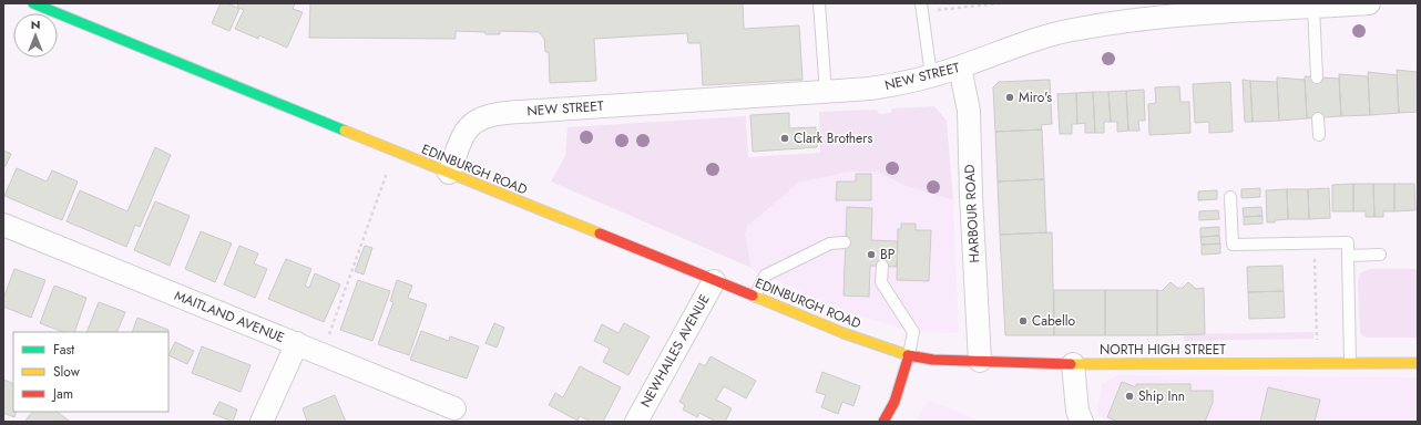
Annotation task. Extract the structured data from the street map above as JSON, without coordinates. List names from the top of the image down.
{
  "streets": {
    "main road": ["EDINBURGH ROAD", "NORTH HIGH STREET"],
    "street": [
      "NEW STREET",
      "HARBOUR ROAD",
      "MAITLAND AVENUE",
      "NEWHAILES AVENUE"
    ]
  },
  "crossings": [
    ["NEW STREET", "EDINBURGH ROAD"],
    ["NEW STREET", "HARBOUR ROAD"],
    ["EDINBURGH ROAD", "NORTH HIGH STREET"],
    ["EDINBURGH ROAD", "NEWHAILES AVENUE"],
    ["HARBOUR ROAD", "NORTH HIGH STREET"]
  ],
  "places": [
    "Miro's",
    "Clark Brothers",
    "BP",
    "Cabello",
    "Ship Inn"
  ],
  "legend": ["Fast", "Slow", "Jam"],
  "north": "top"
}
